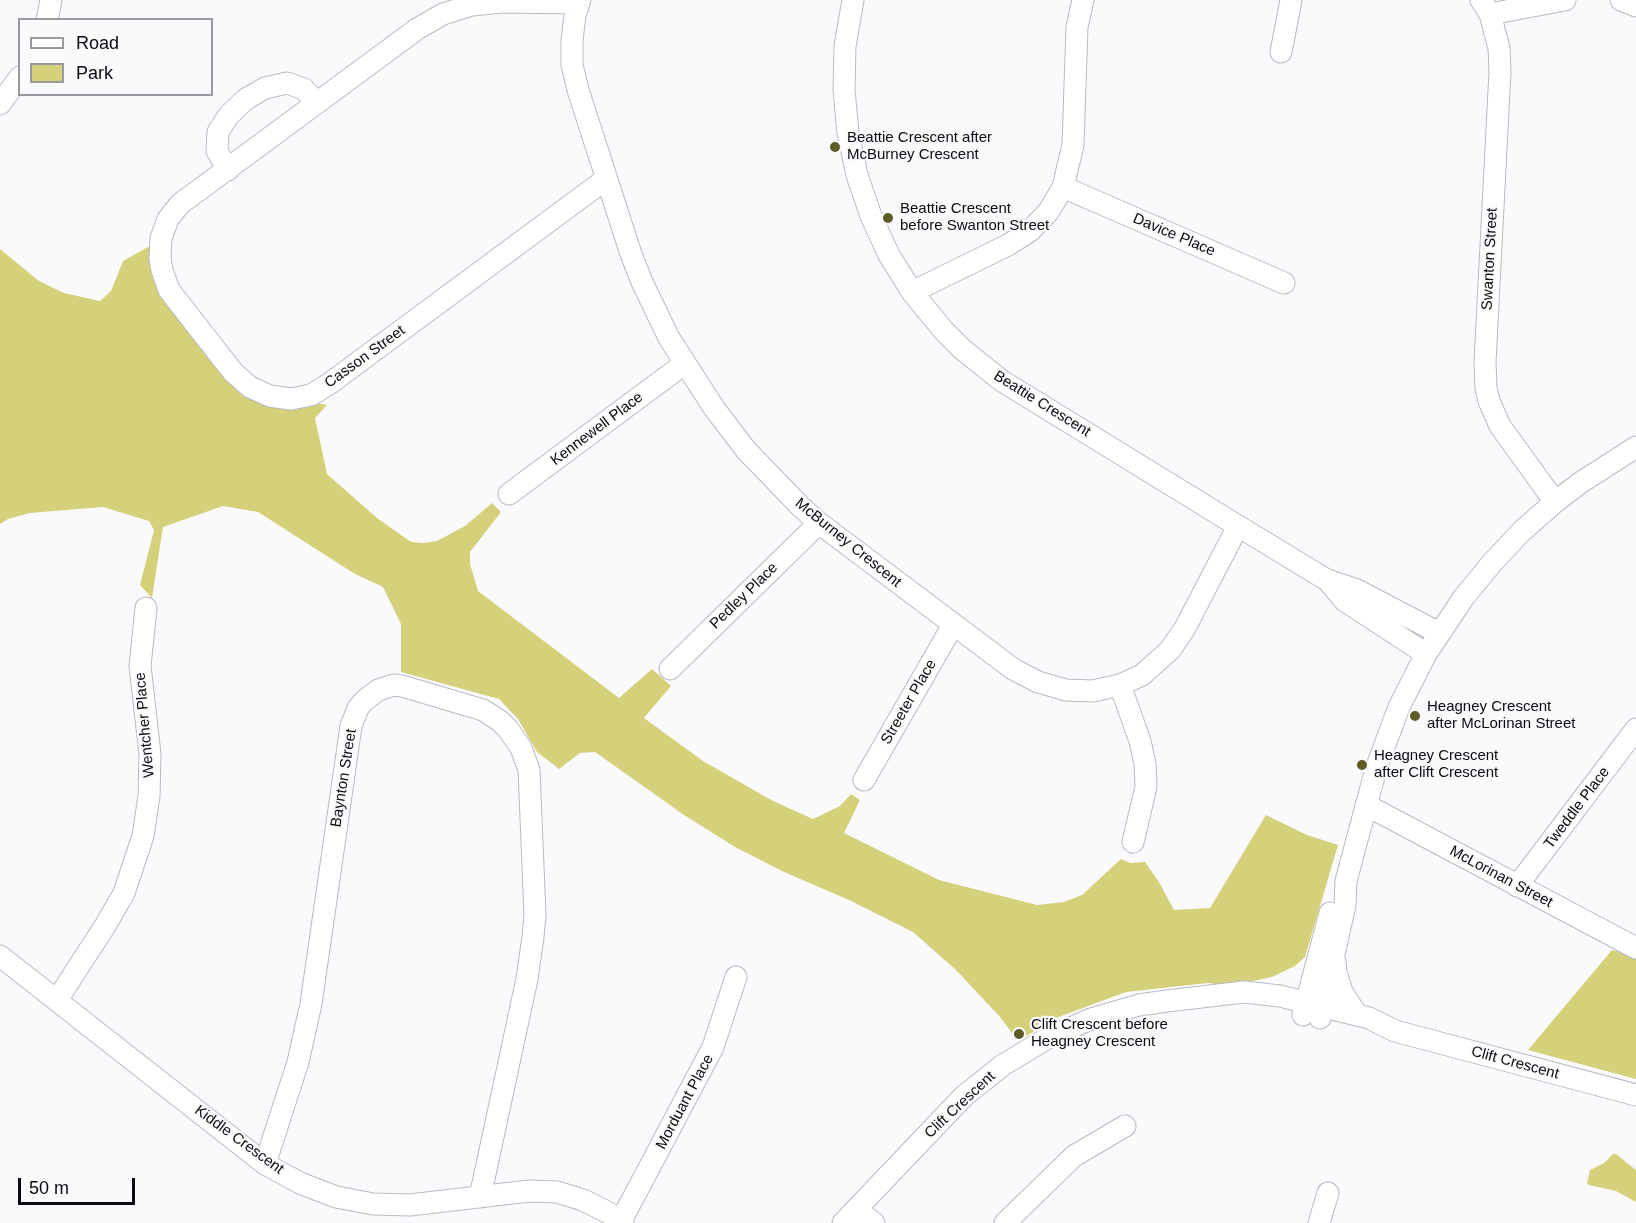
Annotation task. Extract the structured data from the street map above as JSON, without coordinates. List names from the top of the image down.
{
  "streets": {
    "street": [
      "Davice Place",
      "Swanton Street",
      "Casson Street",
      "Beattie Crescent",
      "Kennewell Place",
      "McBurney Crescent",
      "Pedley Place",
      "Streeter Place",
      "Wentcher Place",
      "Baynton Street",
      "Tweddle Place",
      "McLorinan Street",
      "Clift Crescent",
      "Morduant Place",
      "Kiddle Crescent"
    ]
  },
  "crossings": [
    ["Casson Street", "McBurney Crescent"],
    ["Beattie Crescent", "McBurney Crescent"],
    ["Kennewell Place", "McBurney Crescent"],
    ["McBurney Crescent", "Pedley Place"],
    ["McBurney Crescent", "Streeter Place"],
    ["Wentcher Place", "Kiddle Crescent"],
    ["Baynton Street", "Kiddle Crescent"],
    ["Tweddle Place", "McLorinan Street"],
    ["Morduant Place", "Kiddle Crescent"]
  ],
  "places": [
    "Beattie Crescent after McBurney Crescent",
    "Beattie Crescent before Swanton Street",
    "Heagney Crescent after McLorinan Street",
    "Heagney Crescent after Clift Crescent",
    "Clift Crescent before Heagney Crescent"
  ],
  "legend": ["Road", "Park"],
  "scale_bar": "50 m"
}
